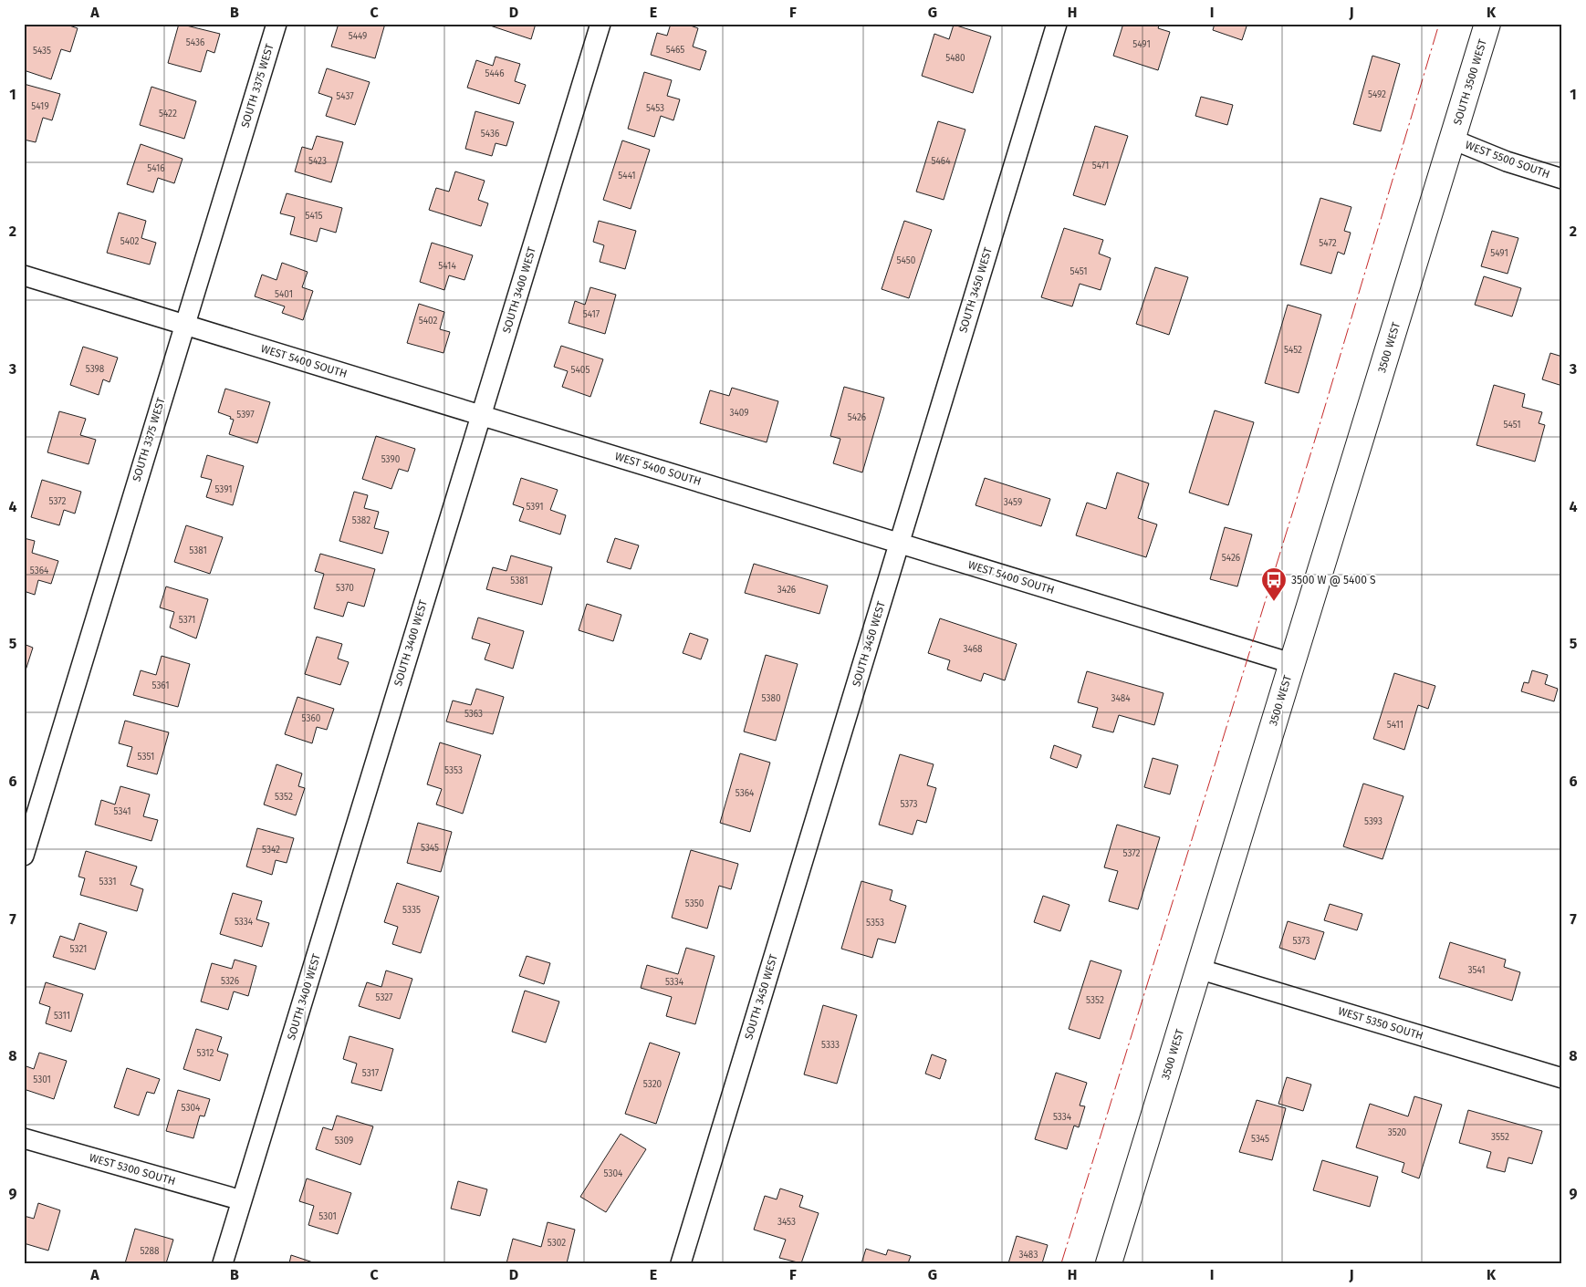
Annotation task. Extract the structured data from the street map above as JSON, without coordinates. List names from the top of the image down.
{
  "streets": {
    "main road": ["SOUTH 3500 WEST", "3500 WEST"],
    "street": [
      "SOUTH 3375 WEST",
      "WEST 5500 SOUTH",
      "SOUTH 3400 WEST",
      "SOUTH 3450 WEST",
      "WEST 5400 SOUTH",
      "WEST 5350 SOUTH",
      "WEST 5300 SOUTH"
    ]
  },
  "crossings": [
    ["SOUTH 3500 WEST", "WEST 5500 SOUTH"],
    ["SOUTH 3500 WEST", "3500 WEST"],
    ["SOUTH 3375 WEST", "WEST 5400 SOUTH"],
    ["WEST 5500 SOUTH", "3500 WEST"],
    ["SOUTH 3400 WEST", "WEST 5400 SOUTH"],
    ["SOUTH 3400 WEST", "WEST 5300 SOUTH"],
    ["SOUTH 3450 WEST", "WEST 5400 SOUTH"],
    ["3500 WEST", "WEST 5400 SOUTH"],
    ["3500 WEST", "WEST 5350 SOUTH"]
  ],
  "places": {
    "bus stop": ["3500 W @ 5400 S"]
  },
  "house_numbers": [
    "5449",
    "5436",
    "5491",
    "5465",
    "5435",
    "5480",
    "5446",
    "5492",
    "5437",
    "5419",
    "5453",
    "5422",
    "5436",
    "5423",
    "5464",
    "5471",
    "5416",
    "5441",
    "5415",
    "5402",
    "5472",
    "5491",
    "5450",
    "5414",
    "5451",
    "5401",
    "5417",
    "5402",
    "5452",
    "5398",
    "5405",
    "3409",
    "5397",
    "5426",
    "5451",
    "5390",
    "5391",
    "5372",
    "3459",
    "5391",
    "5382",
    "5381",
    "5426",
    "5364",
    "5381",
    "5370",
    "3426",
    "5371",
    "3468",
    "5361",
    "5380",
    "3484",
    "5363",
    "5360",
    "5411",
    "5351",
    "5353",
    "5364",
    "5352",
    "5373",
    "5341",
    "5393",
    "5345",
    "5342",
    "5372",
    "5331",
    "5350",
    "5335",
    "5334",
    "5353",
    "5373",
    "5321",
    "3541",
    "5326",
    "5334",
    "5327",
    "5352",
    "5311",
    "5333",
    "5312",
    "5317",
    "5301",
    "5320",
    "5304",
    "5334",
    "3520",
    "3552",
    "5345",
    "5309",
    "5304",
    "5301",
    "3453",
    "5302",
    "5288",
    "3483"
  ],
  "grid": {
    "columns": [
      "A",
      "B",
      "C",
      "D",
      "E",
      "F",
      "G",
      "H",
      "I",
      "J",
      "K"
    ],
    "rows": [
      "1",
      "2",
      "3",
      "4",
      "5",
      "6",
      "7",
      "8",
      "9"
    ]
  }
}
